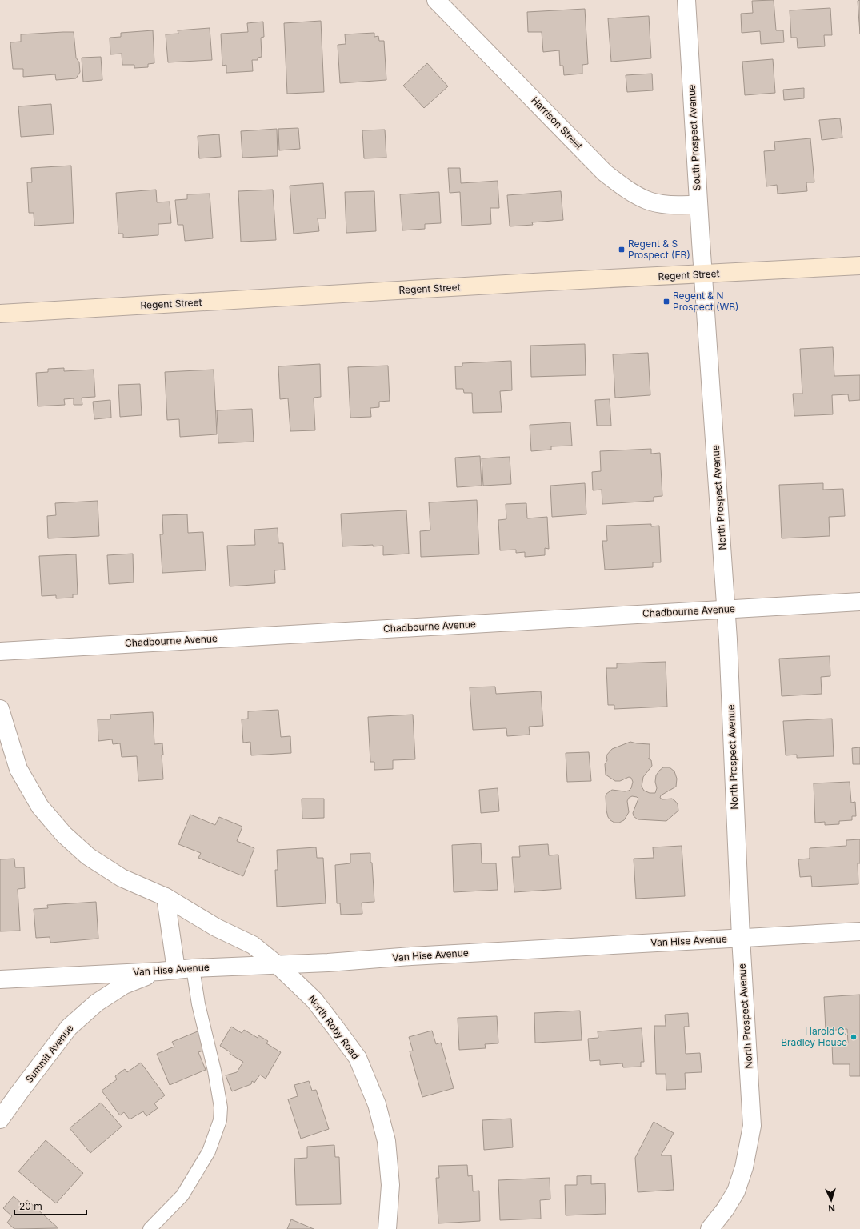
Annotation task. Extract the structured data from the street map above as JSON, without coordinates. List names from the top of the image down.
{
  "streets": {
    "main road": ["Regent Street"],
    "street": [
      "Harrison Street",
      "South Prospect Avenue",
      "North Prospect Avenue",
      "Chadbourne Avenue",
      "Van Hise Avenue",
      "North Roby Road",
      "Summit Avenue"
    ]
  },
  "crossings": [
    ["Harrison Street", "South Prospect Avenue"],
    ["South Prospect Avenue", "Regent Street"],
    ["South Prospect Avenue", "North Prospect Avenue"],
    ["Regent Street", "North Prospect Avenue"],
    ["North Prospect Avenue", "Chadbourne Avenue"],
    ["North Prospect Avenue", "Van Hise Avenue"],
    ["Van Hise Avenue", "North Roby Road"],
    ["Van Hise Avenue", "Summit Avenue"]
  ],
  "places": {
    "transit": ["Regent & S Prospect (EB)", "Regent & N Prospect (WB)"],
    "other": ["Harold C. Bradley House"]
  },
  "scale_bar": "20 m",
  "north": "bottom"
}
